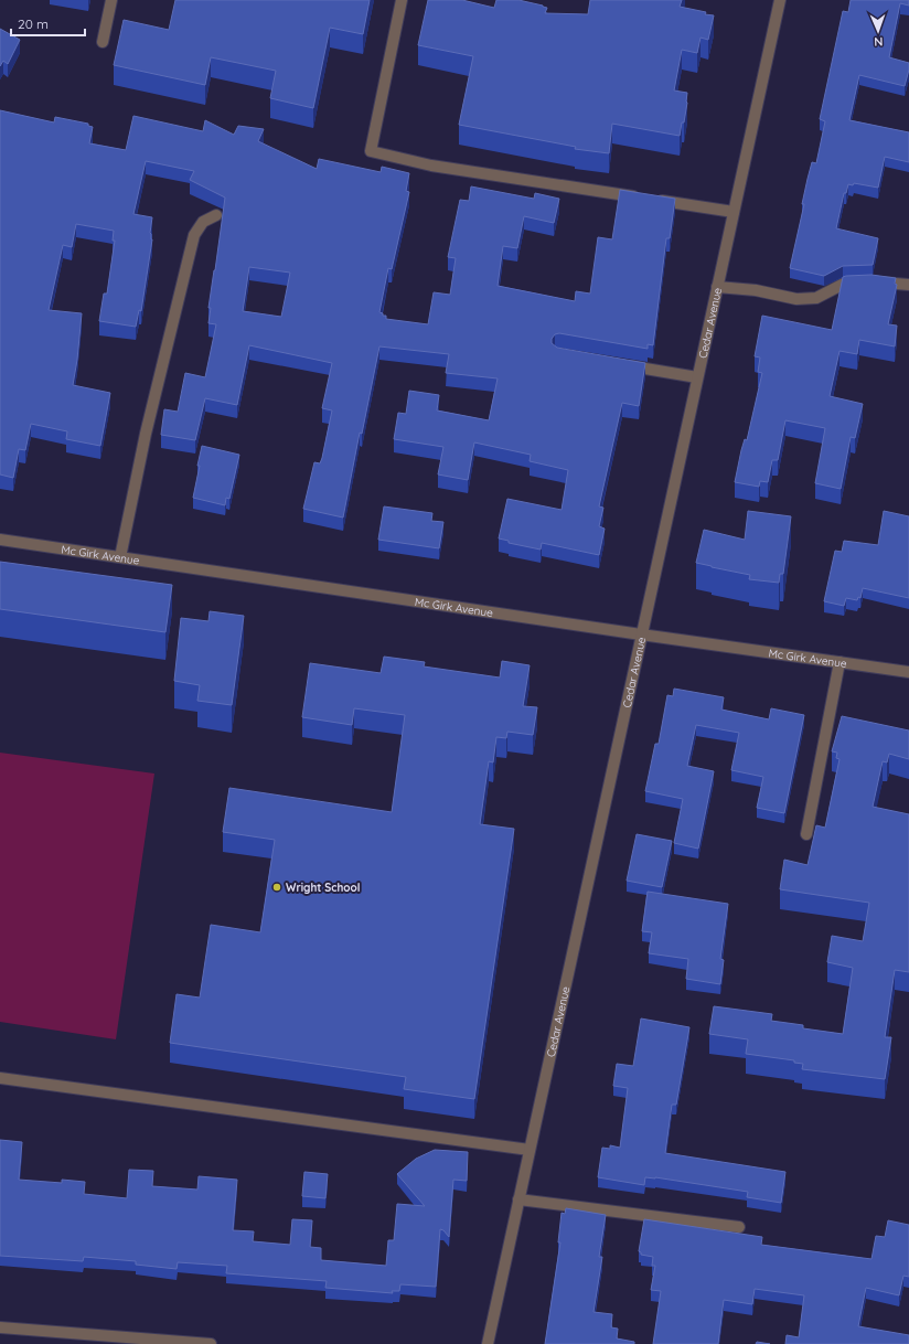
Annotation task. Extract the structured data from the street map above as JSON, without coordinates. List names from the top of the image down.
{
  "streets": {
    "street": ["Cedar Avenue", "Mc Girk Avenue"]
  },
  "crossings": [
    ["Cedar Avenue", "Mc Girk Avenue"]
  ],
  "places": ["Wright School"],
  "scale_bar": "20 m",
  "north": "bottom"
}
